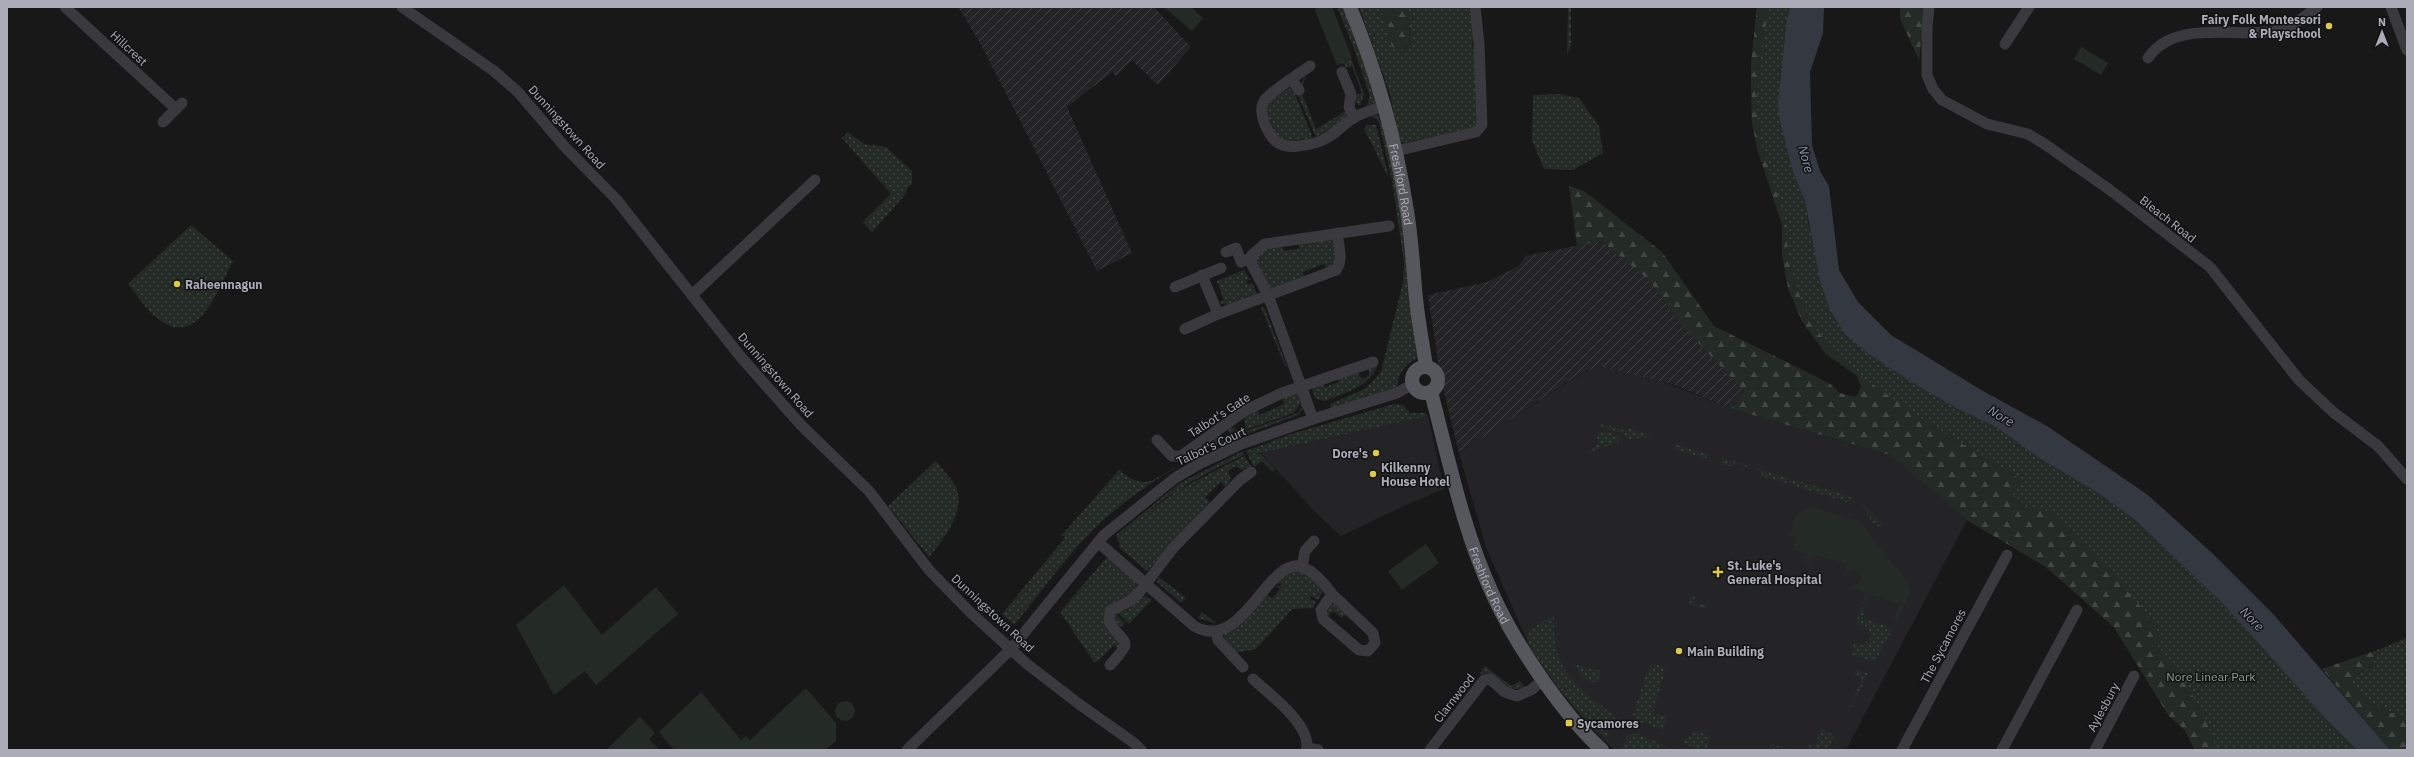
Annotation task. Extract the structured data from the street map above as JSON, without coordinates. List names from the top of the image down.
{
  "streets": {
    "main road": ["Freshford Road"],
    "street": [
      "Hillcrest",
      "Dunningstown Road",
      "Bleach Road",
      "Talbot's Gate",
      "Talbot's Court",
      "The Sycamores",
      "Clarnwood",
      "Aylesbury"
    ]
  },
  "crossings": [
    ["Dunningstown Road", "Talbot's Court"],
    ["Freshford Road", "Talbot's Court"],
    ["Freshford Road", "Clarnwood"]
  ],
  "water": ["Nore"],
  "parks": ["Nore Linear Park"],
  "places": {
    "other": [
      "Fairy Folk Montessori & Playschool",
      "Raheennagun",
      "Dore's",
      "Kilkenny House Hotel",
      "Main Building"
    ],
    "health": ["St. Luke's General Hospital"],
    "transit": ["Sycamores"]
  },
  "north": "top"
}
